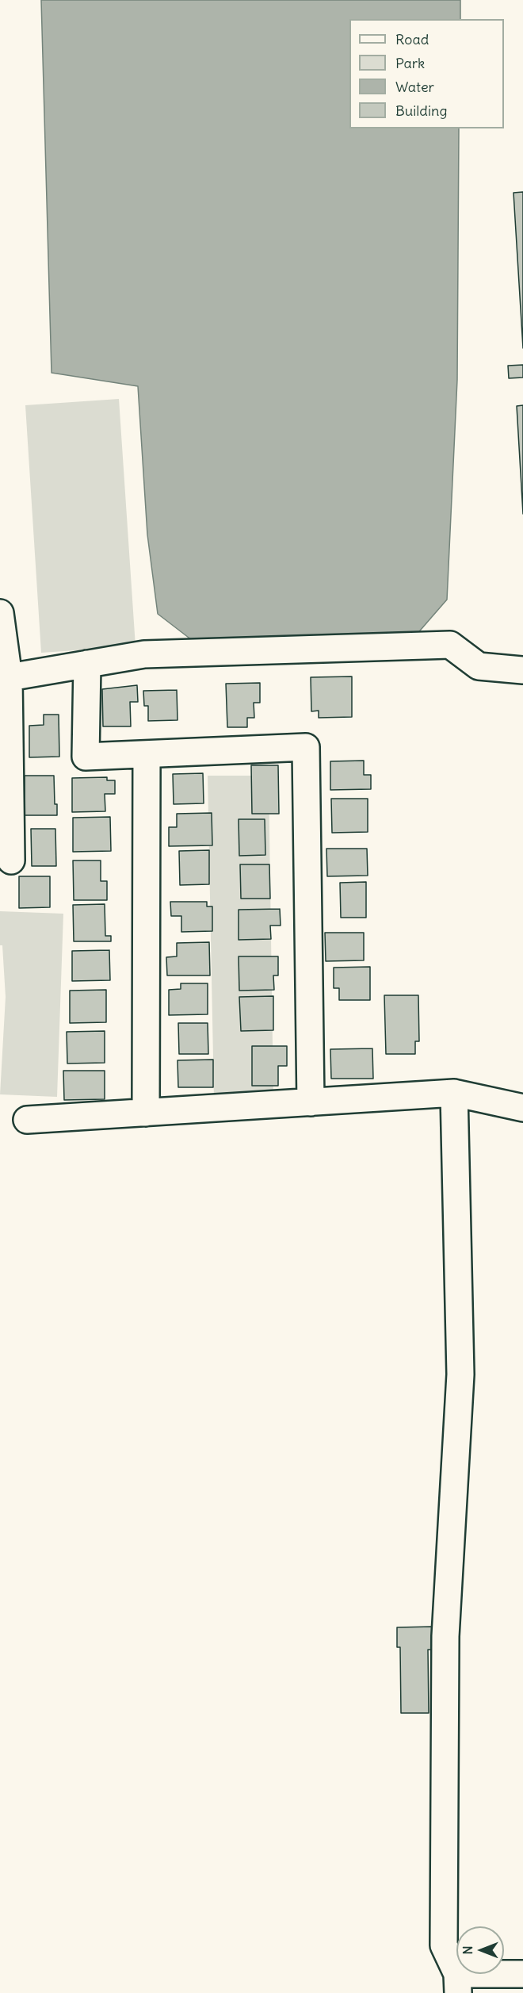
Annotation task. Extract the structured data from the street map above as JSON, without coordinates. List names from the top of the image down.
{
  "legend": [
    "Road",
    "Park",
    "Water",
    "Building"
  ],
  "north": "left"
}
